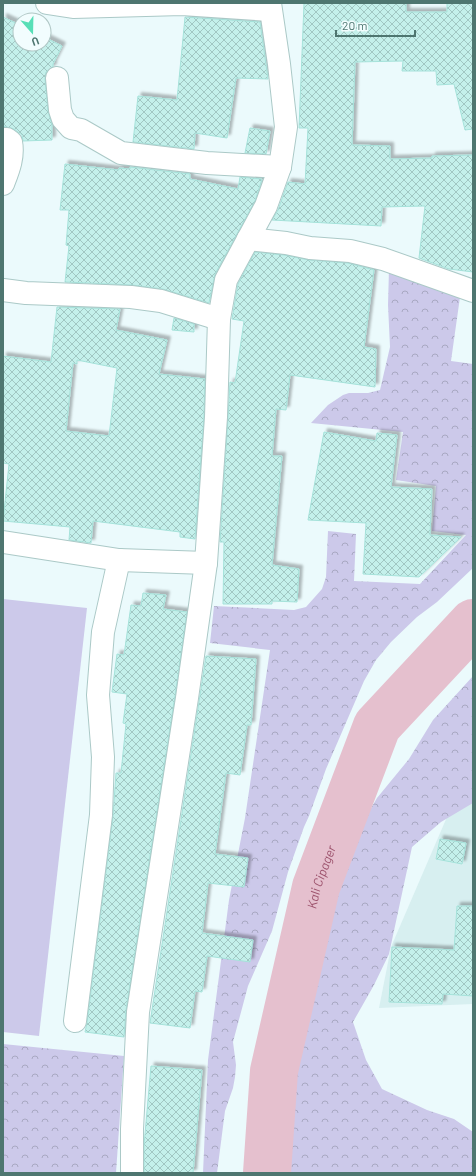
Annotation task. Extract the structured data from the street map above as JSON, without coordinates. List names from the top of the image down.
{
  "water": ["Kali Cipager"],
  "scale_bar": "20 m",
  "north": "bottom"
}
